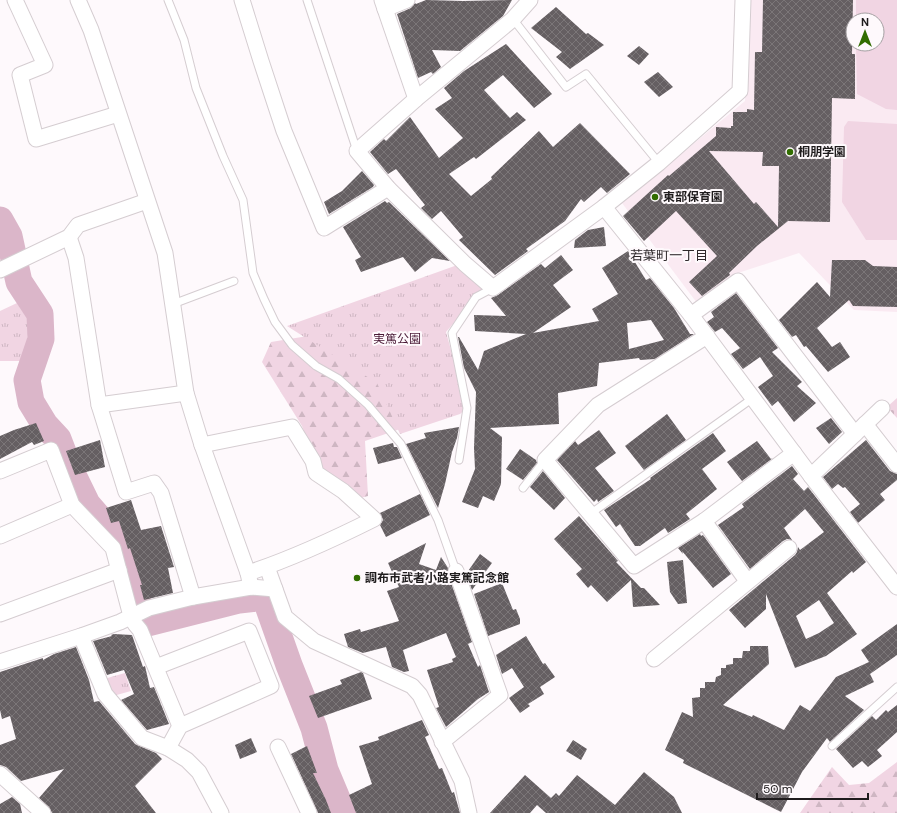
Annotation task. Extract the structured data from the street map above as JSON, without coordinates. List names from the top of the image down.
{
  "districts": ["若葉町一丁目"],
  "parks": ["実篤公園"],
  "places": ["桐朋学園", "東部保育園", "調布市武者小路実篤記念館"],
  "scale_bar": "50 m",
  "north": "top"
}
